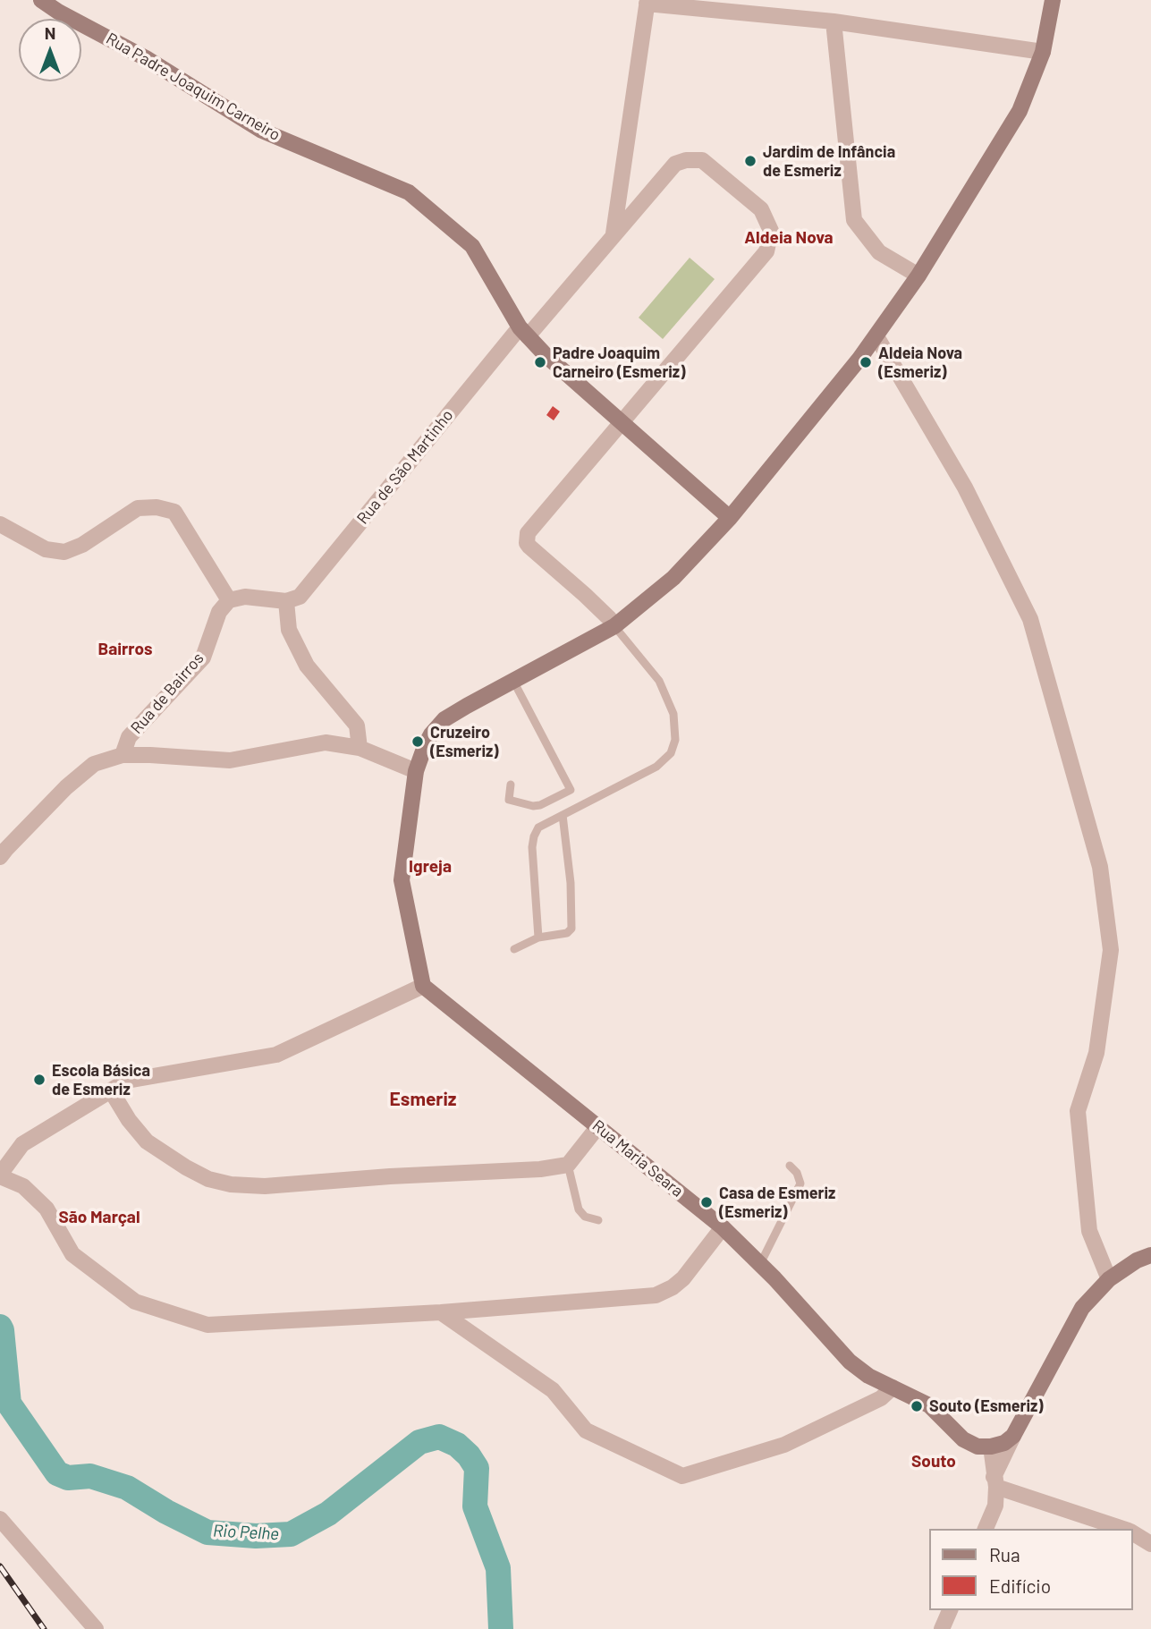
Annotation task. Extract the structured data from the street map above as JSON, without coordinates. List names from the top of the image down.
{
  "streets": {
    "street": [
      "Rua Padre Joaquim Carneiro",
      "Rua de São Martinho",
      "Rua de Bairros",
      "Rua Maria Seara"
    ]
  },
  "crossings": [
    ["Rua Padre Joaquim Carneiro", "Rua de São Martinho"]
  ],
  "districts": [
    "Aldeia Nova",
    "Bairros",
    "Igreja",
    "Esmeriz",
    "São Marçal",
    "Souto"
  ],
  "water": ["Rio Pelhe"],
  "places": [
    "Jardim de Infância de Esmeriz",
    "Padre Joaquim Carneiro (Esmeriz)",
    "Aldeia Nova (Esmeriz)",
    "Cruzeiro (Esmeriz)",
    "Escola Básica de Esmeriz",
    "Casa de Esmeriz (Esmeriz)",
    "Souto (Esmeriz)"
  ],
  "legend": ["Rua", "Edifício"],
  "north": "top"
}
